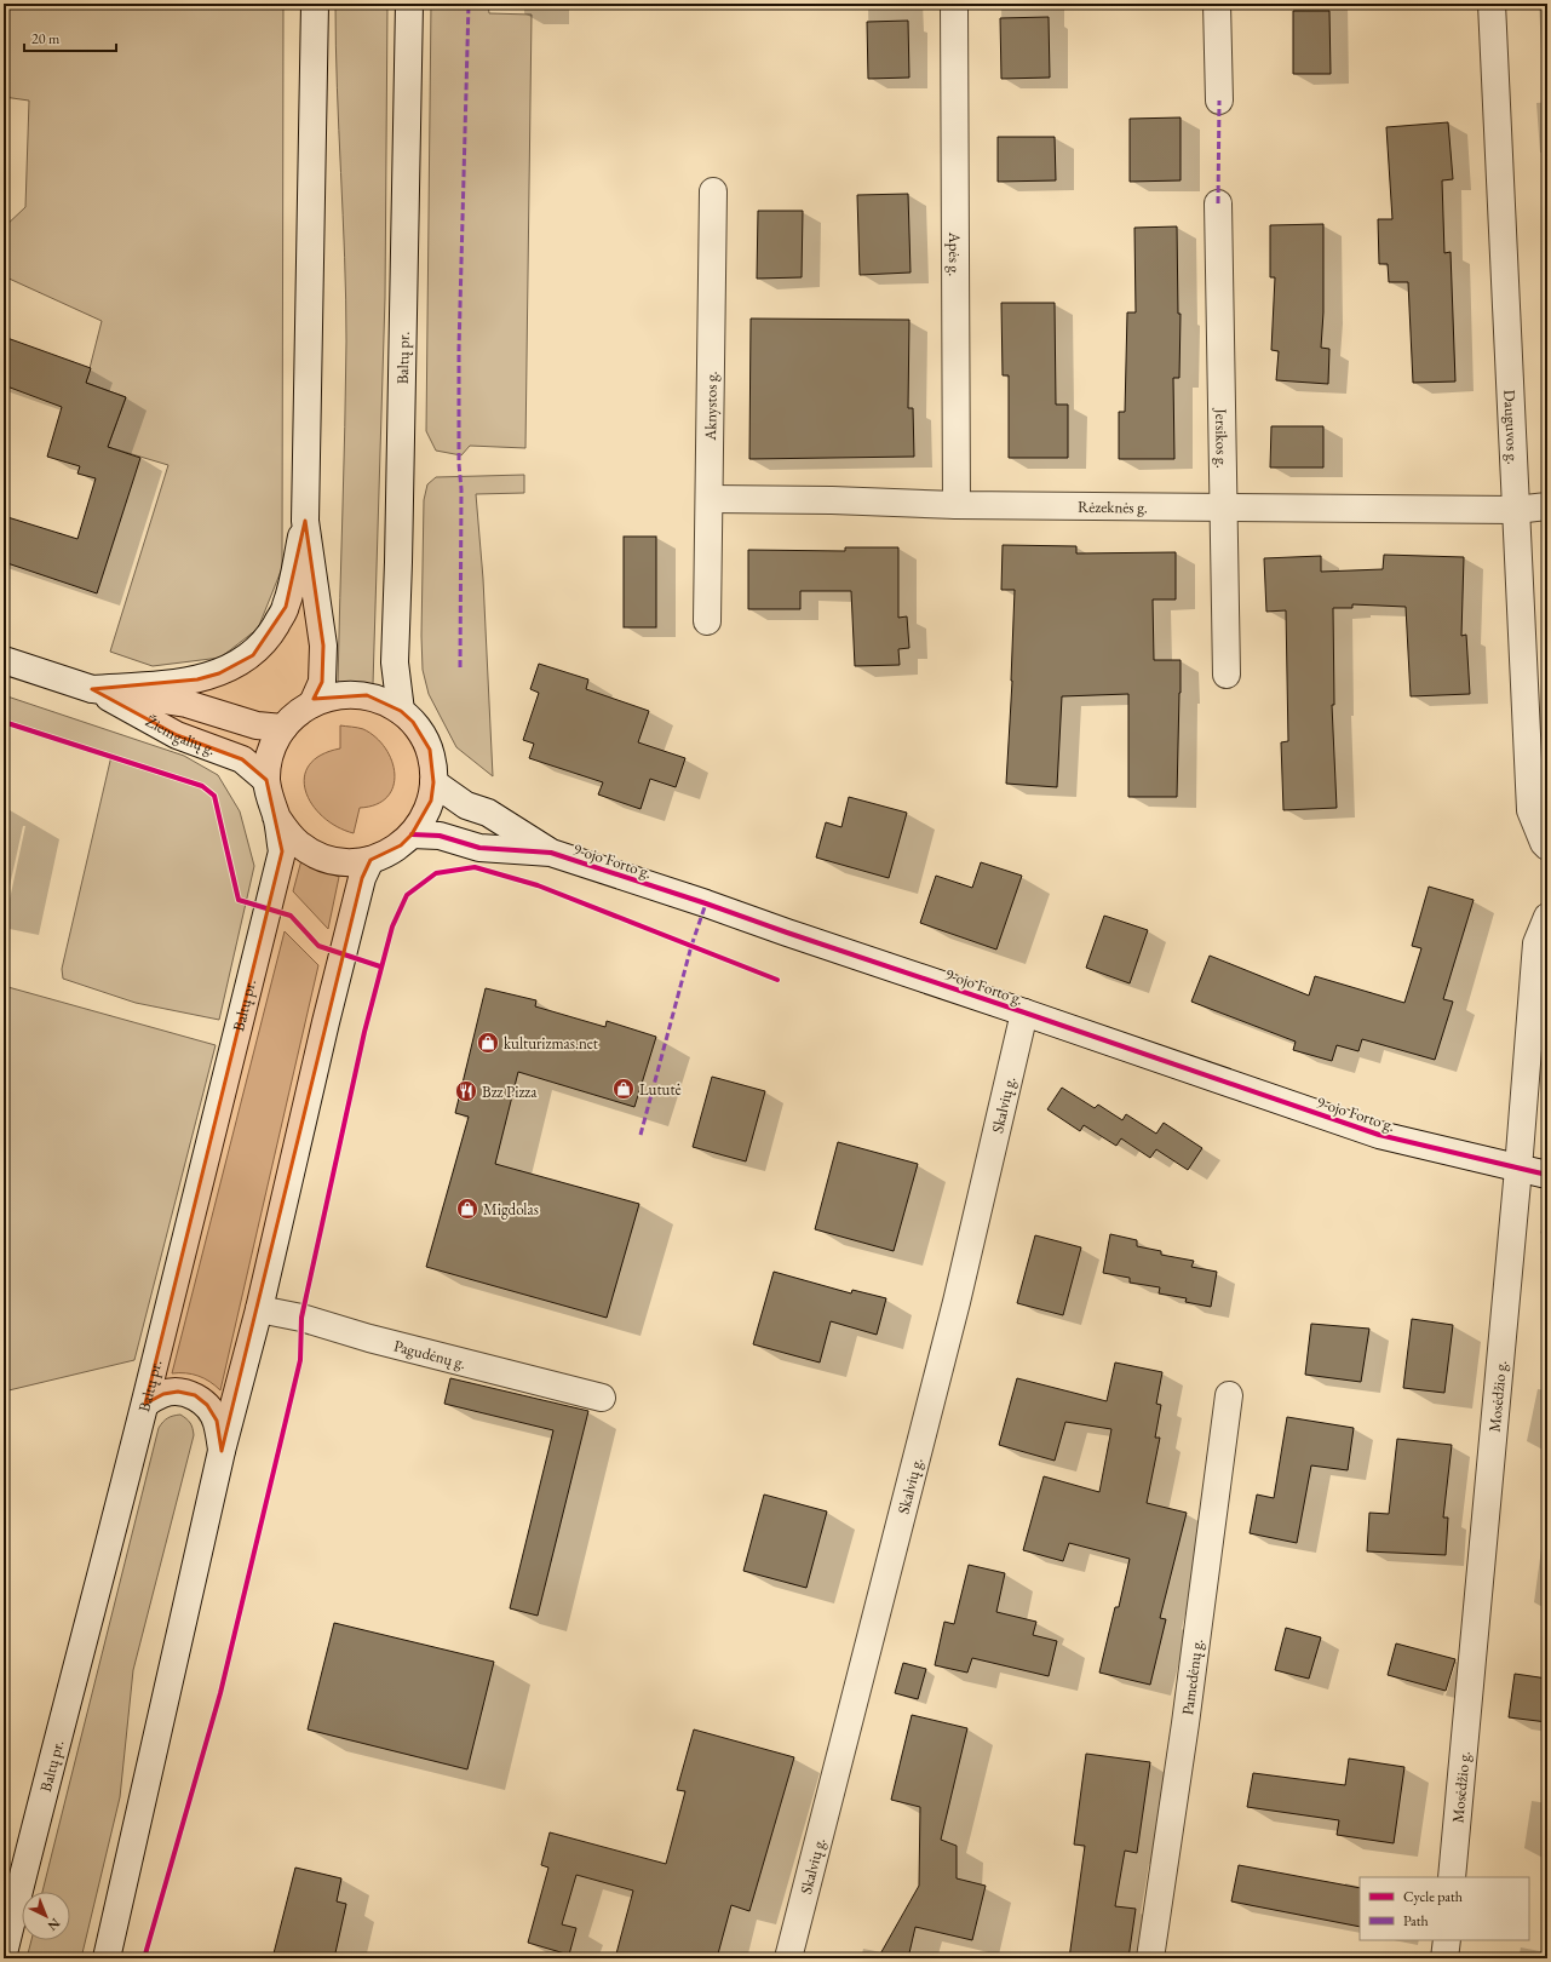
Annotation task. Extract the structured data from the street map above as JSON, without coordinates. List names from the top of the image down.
{
  "streets": {
    "street": [
      "Apės g.",
      "Baltų pr.",
      "Aknystos g.",
      "Dauguvos g.",
      "Jersikos g.",
      "Rėzeknės g.",
      "Žiemgalių g.",
      "9-ojo Forto g.",
      "Skalvių g.",
      "Pagudėnų g.",
      "Mosėdžio g.",
      "Pamedėnų g."
    ]
  },
  "crossings": [
    ["Apės g.", "Rėzeknės g."],
    ["Baltų pr.", "Žiemgalių g."],
    ["Baltų pr.", "9-ojo Forto g."],
    ["Aknystos g.", "Rėzeknės g."],
    ["Dauguvos g.", "Rėzeknės g."],
    ["Jersikos g.", "Rėzeknės g."],
    ["Žiemgalių g.", "9-ojo Forto g."],
    ["9-ojo Forto g.", "Skalvių g."],
    ["9-ojo Forto g.", "Mosėdžio g."]
  ],
  "places": {
    "shop": ["kulturizmas.net", "Lututė", "Migdolas"],
    "restaurant": ["Bzz Pizza"]
  },
  "legend": ["Cycle path", "Path"],
  "scale_bar": "20 m",
  "north": "bottom right"
}
